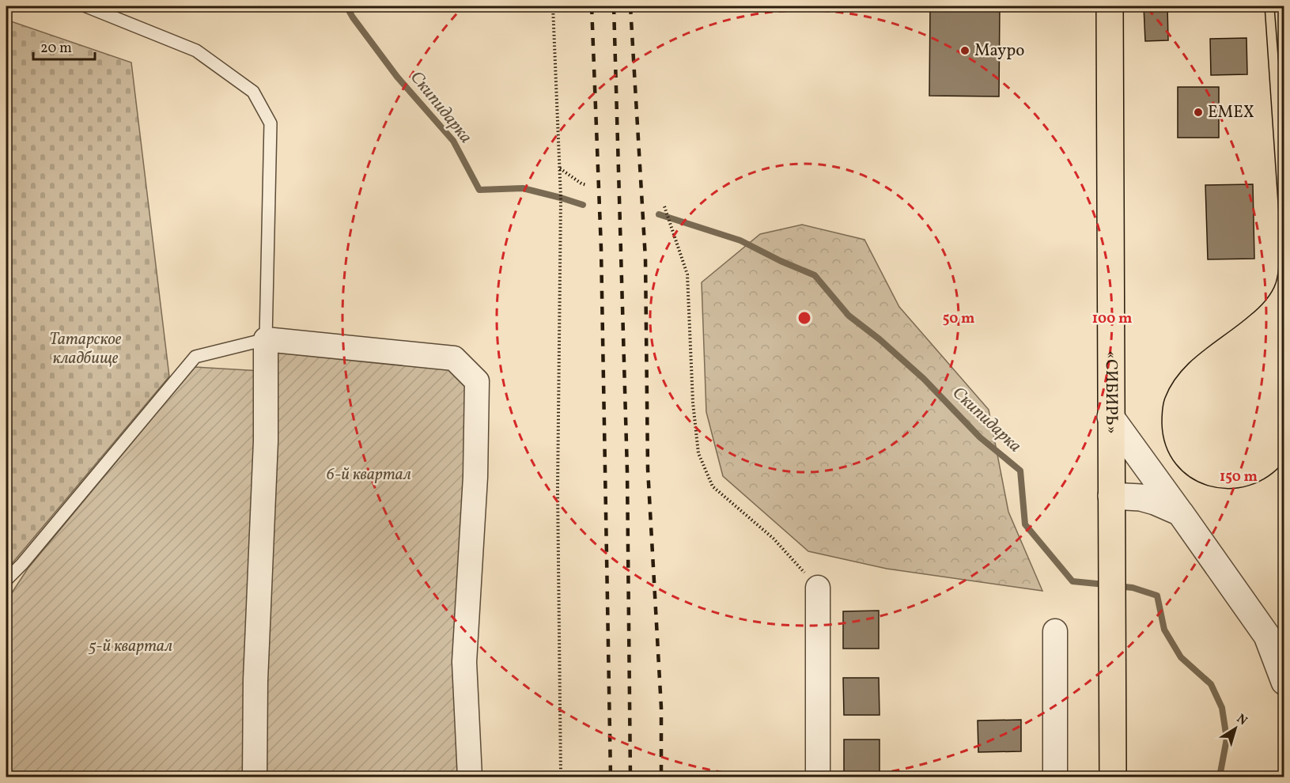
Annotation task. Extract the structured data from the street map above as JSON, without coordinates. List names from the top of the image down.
{
  "streets": {
    "main road": ["«СИБИРЬ»"]
  },
  "water": ["Скипидарка"],
  "parks": ["Татарское кладбище", "6-й квартал", "5-й квартал"],
  "places": ["Мауро", "EMEX"],
  "scale_bar": "20 m",
  "north": "top right",
  "rings": ["50 m", "100 m", "150 m"]
}
